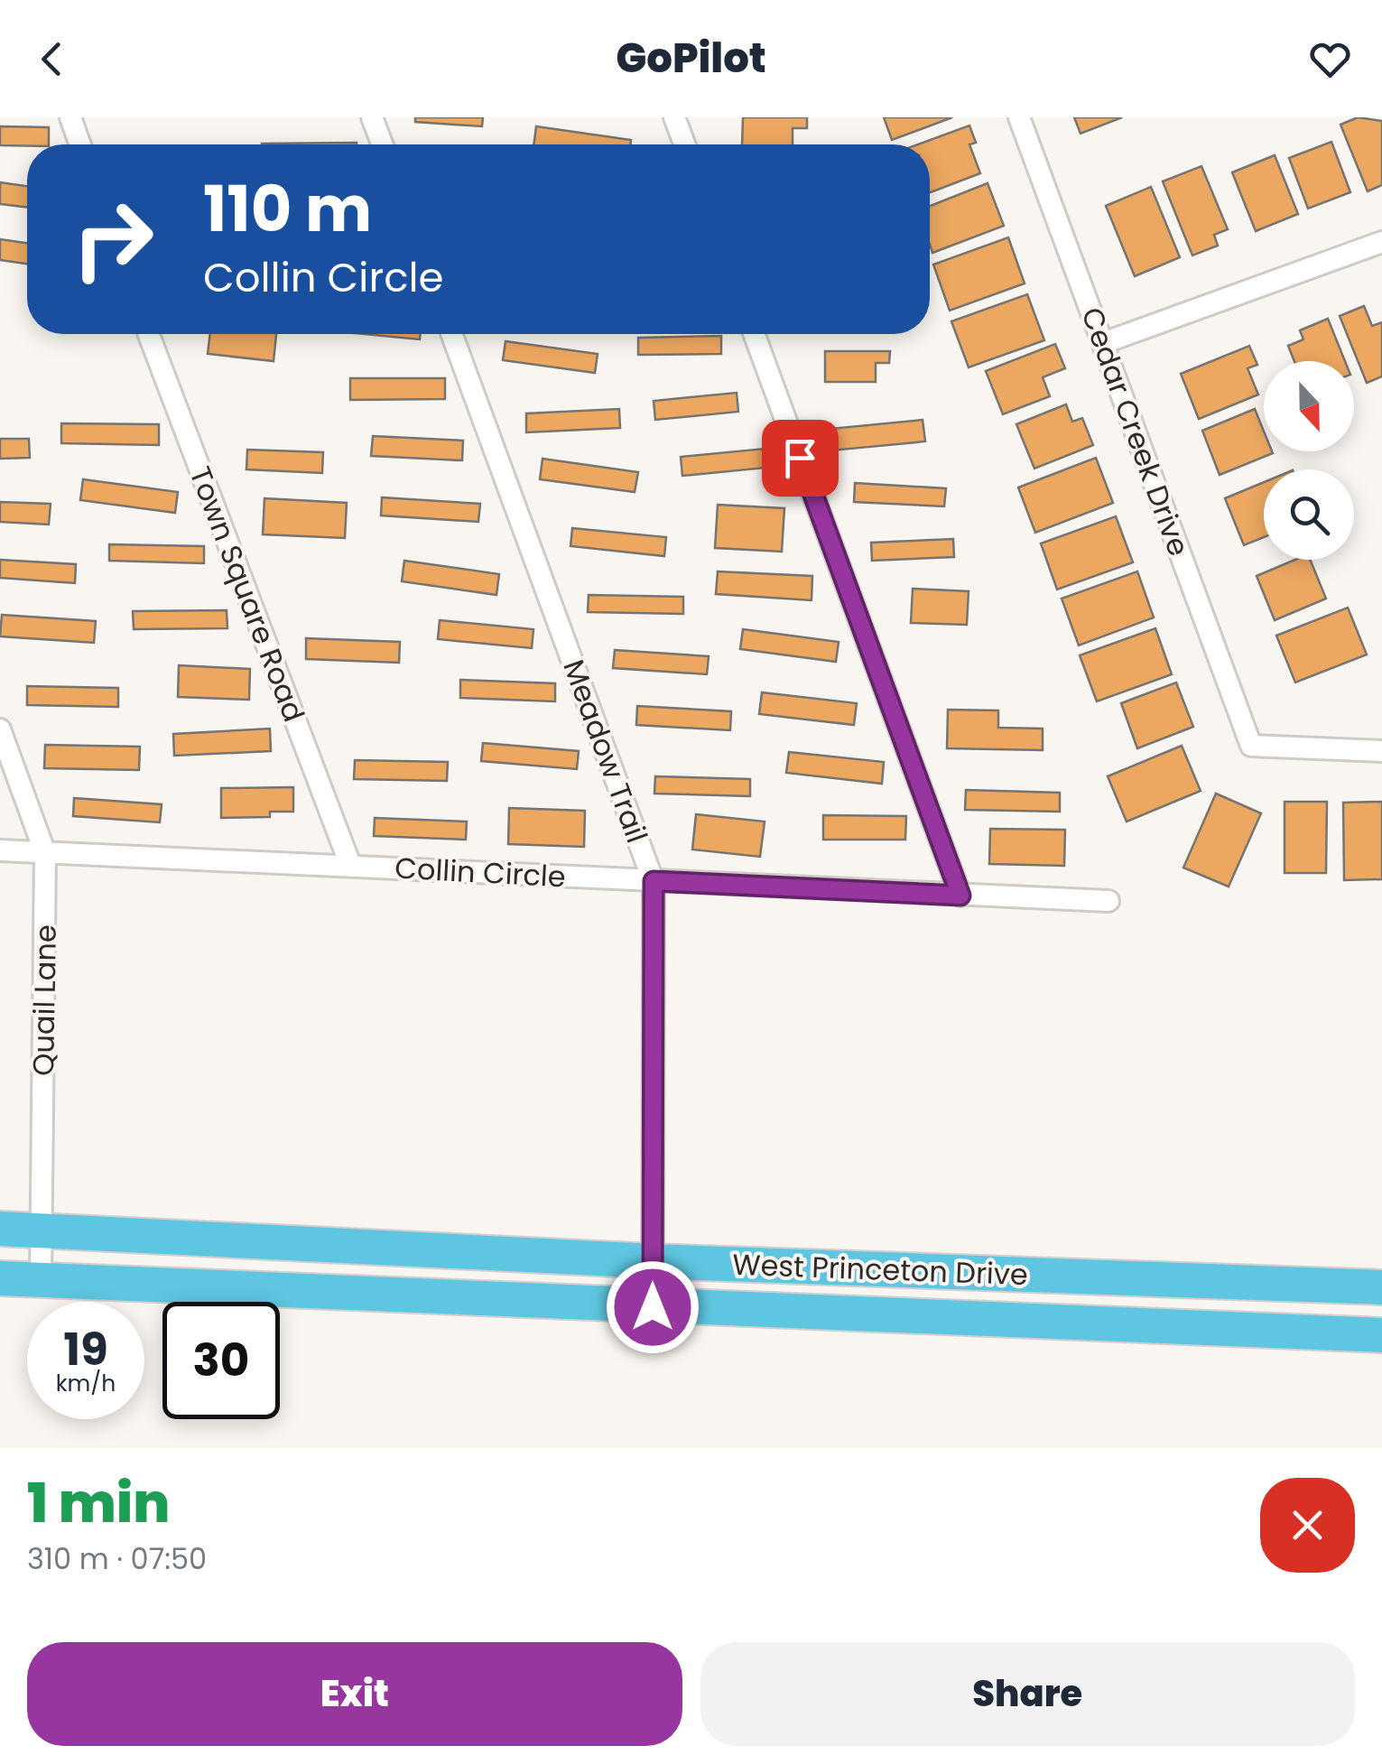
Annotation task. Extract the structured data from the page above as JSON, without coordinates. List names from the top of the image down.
{
  "streets": {
    "highway": ["West Princeton Drive"],
    "street": [
      "Cedar Creek Drive",
      "Town Square Road",
      "Meadow Trail",
      "Collin Circle",
      "Quail Lane"
    ]
  },
  "crossings": [
    ["Town Square Road", "Collin Circle"],
    ["Meadow Trail", "Collin Circle"],
    ["Meadow Trail", "West Princeton Drive"],
    ["Collin Circle", "Quail Lane"],
    ["Quail Lane", "West Princeton Drive"]
  ],
  "north": "bottom",
  "page": {
    "header": "GoPilot",
    "turn": ["110 m", "Collin Circle"],
    "speed": "19 km/h",
    "limit": "30",
    "heading": ["1 min", "310 m · 07:50"],
    "buttons": ["Exit", "Share"]
  }
}
